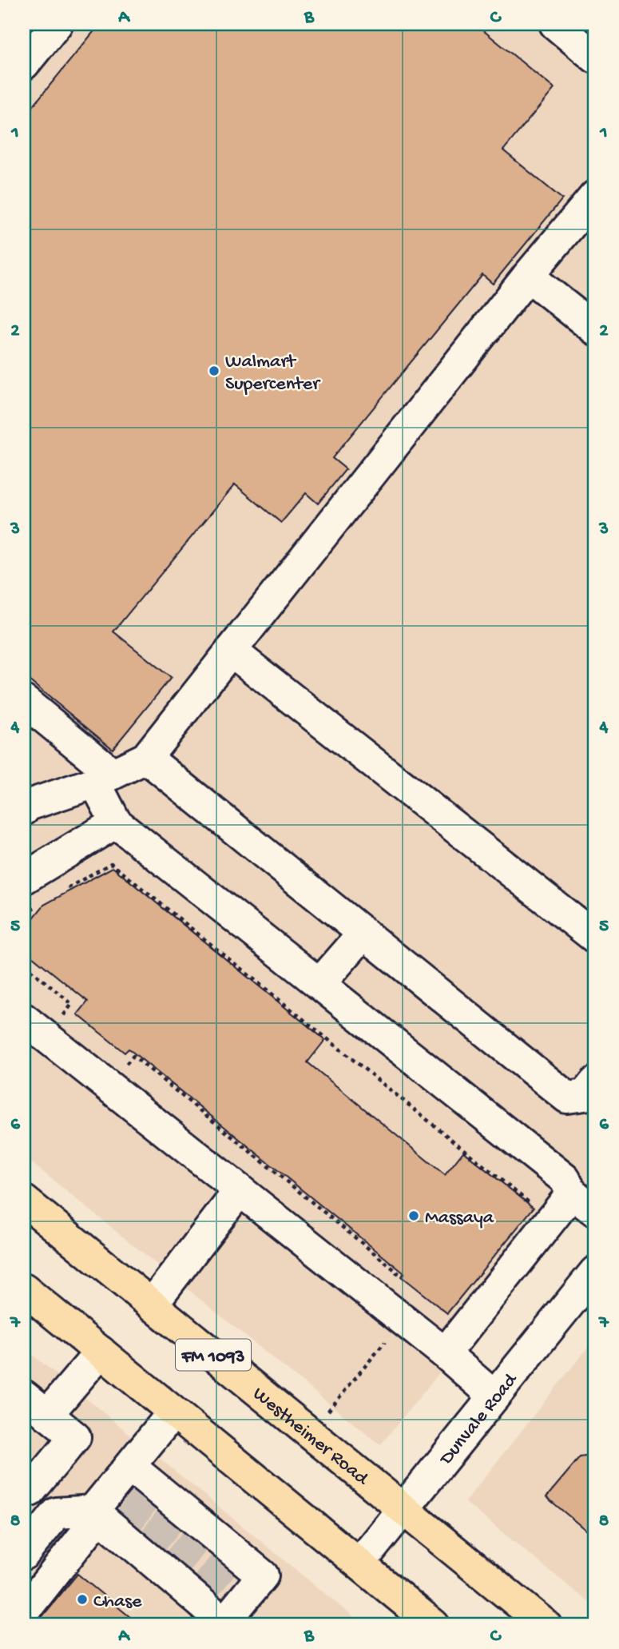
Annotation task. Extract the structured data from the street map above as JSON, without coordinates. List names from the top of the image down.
{
  "streets": {
    "main road": ["FM 1093", "Westheimer Road"],
    "street": ["Dunvale Road"]
  },
  "crossings": [
    ["Dunvale Road", "Westheimer Road"]
  ],
  "places": ["Walmart Supercenter", "Massaya", "Chase"],
  "grid": {
    "columns": ["A", "B", "C"],
    "rows": [
      "1",
      "2",
      "3",
      "4",
      "5",
      "6",
      "7",
      "8"
    ]
  }
}
